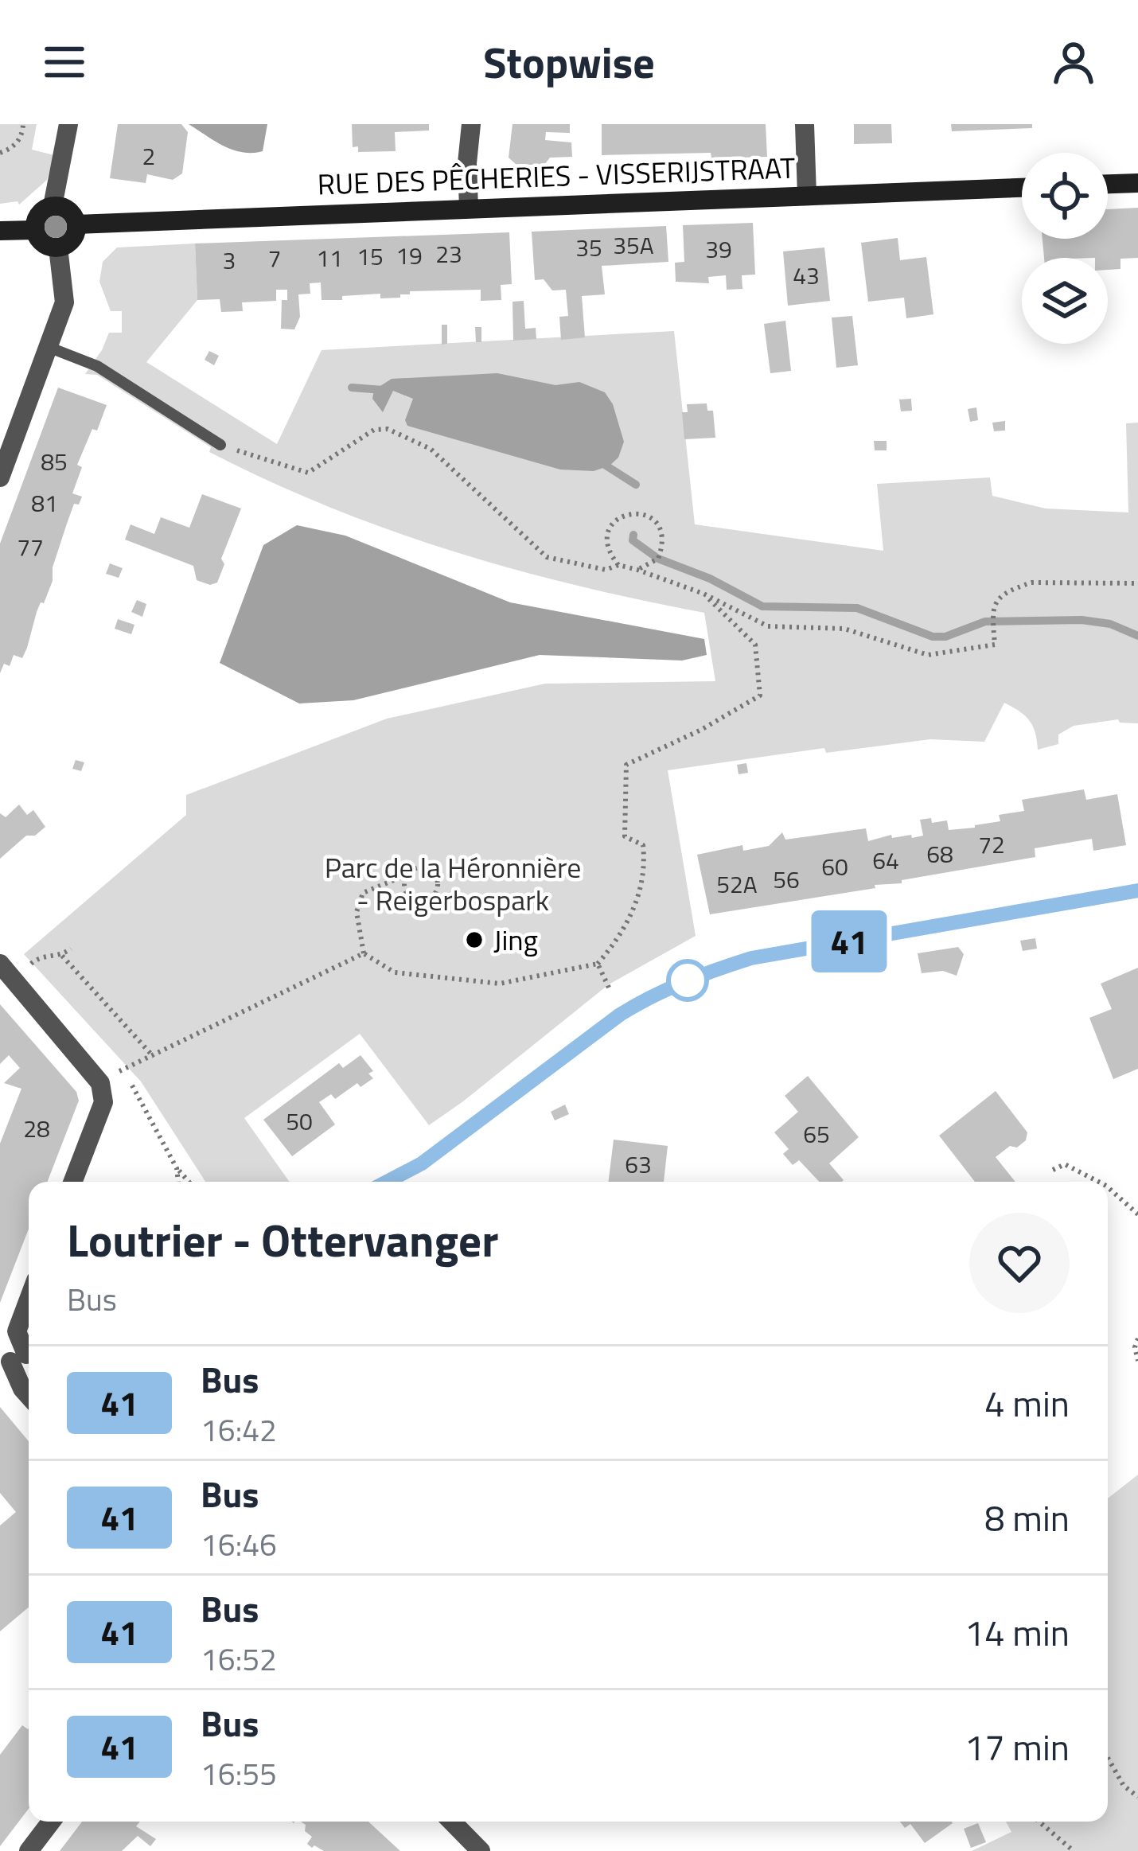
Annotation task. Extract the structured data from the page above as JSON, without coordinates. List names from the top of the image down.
{
  "streets": {
    "street": ["RUE DES PÊCHERIES - VISSERIJSTRAAT"]
  },
  "parks": ["Parc de la Héronnière - Reigerbospark"],
  "places": ["Jing"],
  "lines": ["bus line 41"],
  "house_numbers": [
    "2",
    "35A",
    "35",
    "39",
    "23",
    "19",
    "15",
    "7",
    "11",
    "3",
    "43",
    "85",
    "81",
    "77",
    "72",
    "68",
    "64",
    "60",
    "56",
    "52A",
    "50",
    "28",
    "65",
    "63"
  ],
  "page": {
    "header": "Stopwise",
    "on_map": "41",
    "heading": ["Loutrier - Ottervanger", "Bus"],
    "list": [
      {
        "mark": "41",
        "name": "Bus",
        "note": "16:42",
        "value": "4 min"
      },
      {
        "mark": "41",
        "name": "Bus",
        "note": "16:46",
        "value": "8 min"
      },
      {
        "mark": "41",
        "name": "Bus",
        "note": "16:52",
        "value": "14 min"
      },
      {
        "mark": "41",
        "name": "Bus",
        "note": "16:55",
        "value": "17 min"
      }
    ]
  }
}
